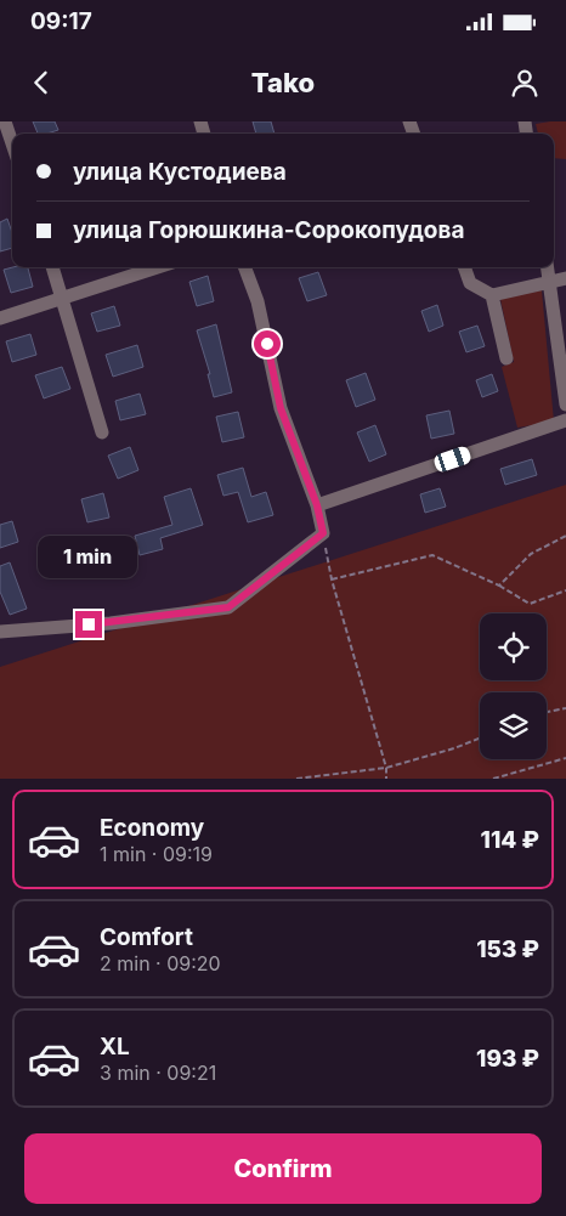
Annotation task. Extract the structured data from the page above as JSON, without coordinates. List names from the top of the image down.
{
  "page": {
    "status": "09:17",
    "header": "Tako",
    "banner": ["улица Кустодиева", "улица Горюшкина-Сорокопудова"],
    "bubble": "1 min",
    "list": [
      {
        "name": "Economy",
        "note": "1 min · 09:19",
        "value": "114 ₽"
      },
      {
        "name": "Comfort",
        "note": "2 min · 09:20",
        "value": "153 ₽"
      },
      {
        "name": "XL",
        "note": "3 min · 09:21",
        "value": "193 ₽"
      }
    ],
    "buttons": "Confirm"
  }
}
